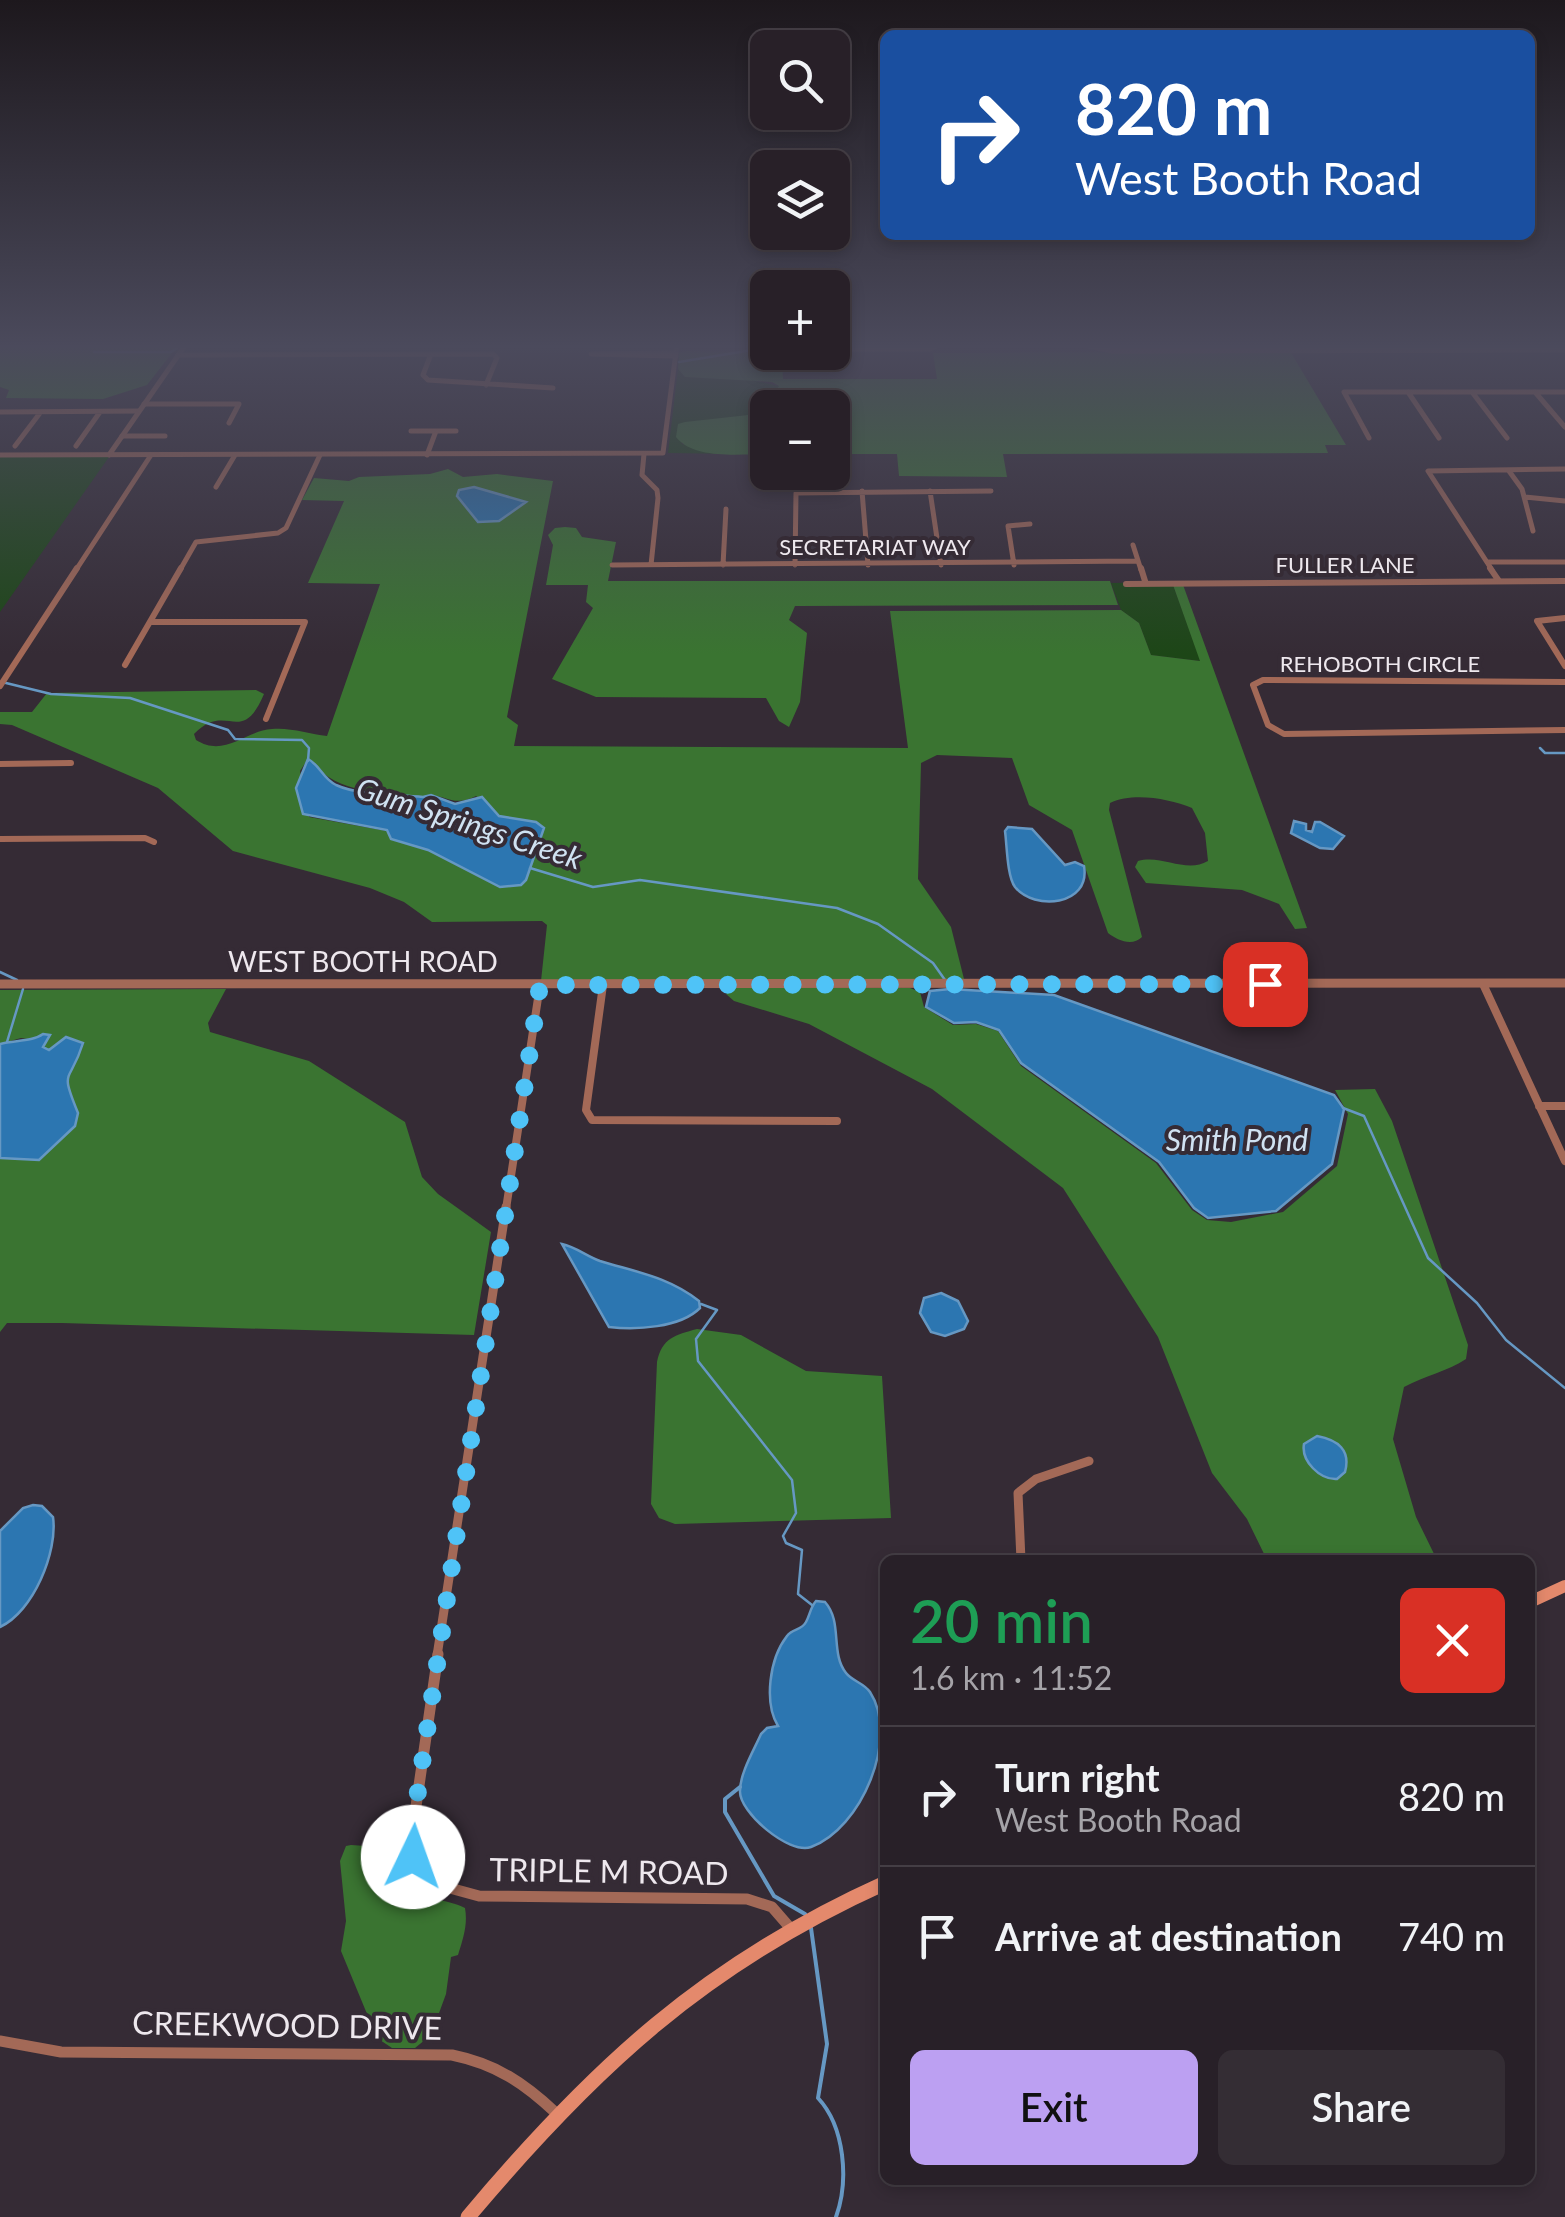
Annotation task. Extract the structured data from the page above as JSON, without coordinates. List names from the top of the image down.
{
  "streets": {
    "street": [
      "SECRETARIAT WAY",
      "FULLER LANE",
      "REHOBOTH CIRCLE",
      "WEST BOOTH ROAD",
      "TRIPLE M ROAD",
      "CREEKWOOD DRIVE"
    ]
  },
  "crossings": [
    ["WEST BOOTH ROAD", "TRIPLE M ROAD"]
  ],
  "water": ["Gum Springs Creek", "Smith Pond"],
  "page": {
    "map_buttons": ["+", "−"],
    "turn": ["820 m", "West Booth Road"],
    "heading": ["20 min", "1.6 km · 11:52"],
    "list": [
      {
        "name": "Turn right",
        "note": "West Booth Road",
        "value": "820 m"
      },
      {
        "name": "Arrive at destination",
        "value": "740 m"
      }
    ],
    "buttons": ["Exit", "Share"]
  }
}
